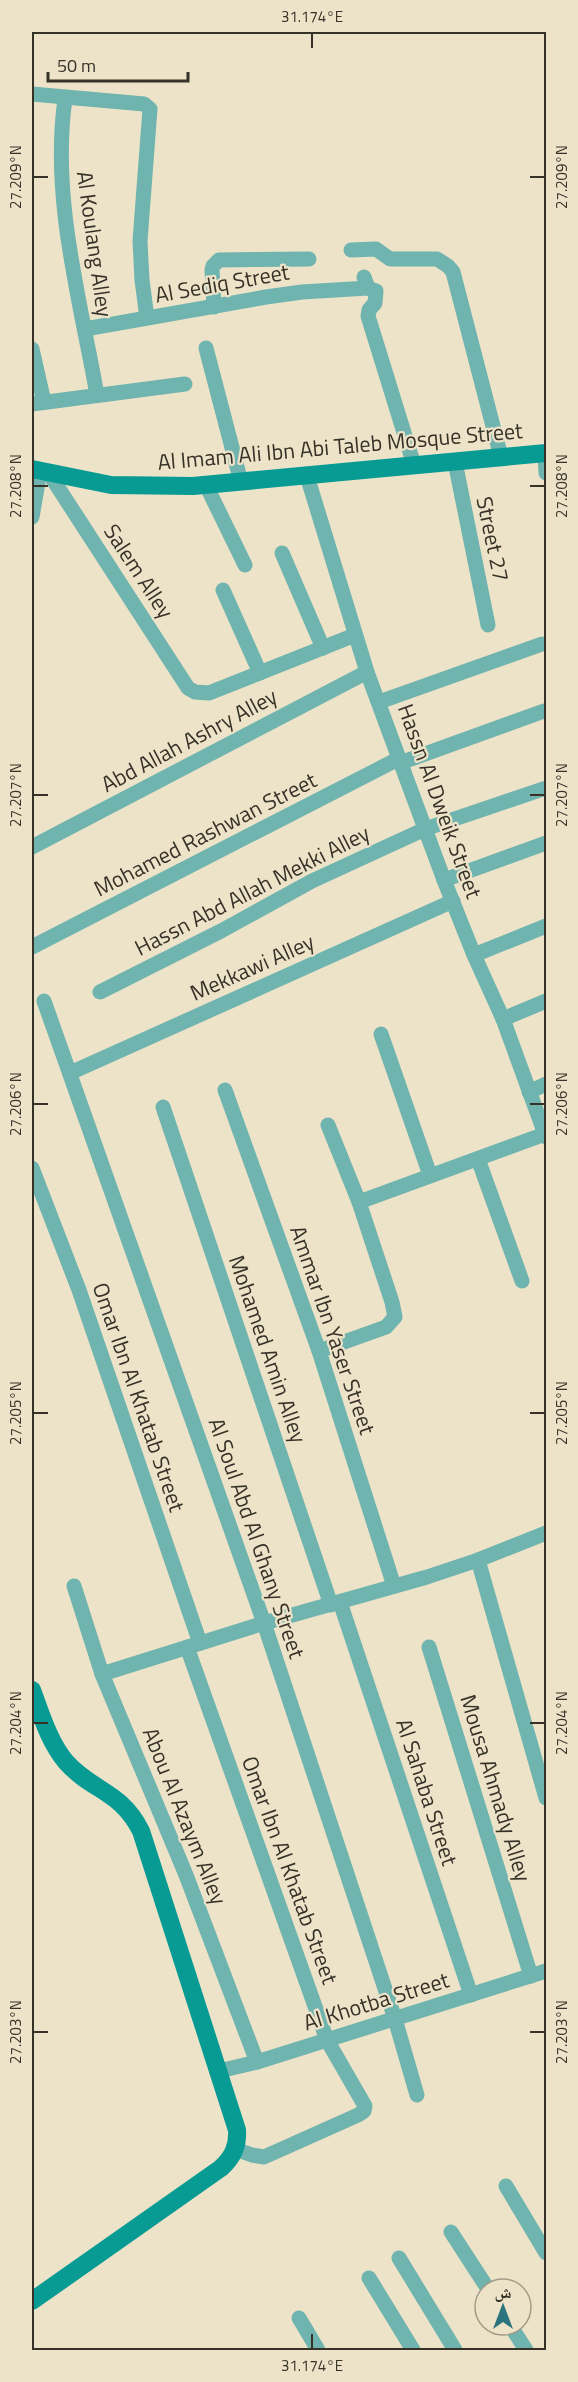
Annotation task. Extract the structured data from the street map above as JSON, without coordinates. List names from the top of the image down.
{
  "streets": {
    "street": [
      "Al Koulang Alley",
      "Al Sediq Street",
      "Al Imam Ali Ibn Abi Taleb Mosque Street",
      "Street 27",
      "Salem Alley",
      "Abd Allah Ashry Alley",
      "Hassn Al Dweik Street",
      "Mohamed Rashwan Street",
      "Hassn Abd Allah Mekki Alley",
      "Mekkawi Alley",
      "Ammar Ibn Yaser Street",
      "Mohamed Amin Alley",
      "Omar Ibn Al Khatab Street",
      "Al Soul Abd Al Ghany Street",
      "Mousa Ahmady Alley",
      "Al Sahaba Street",
      "Abou Al Azaym Alley",
      "Al Khotba Street"
    ]
  },
  "crossings": [
    ["Al Koulang Alley", "Al Sediq Street"],
    ["Al Sediq Street", "Al Imam Ali Ibn Abi Taleb Mosque Street"],
    ["Al Imam Ali Ibn Abi Taleb Mosque Street", "Street 27"],
    ["Al Imam Ali Ibn Abi Taleb Mosque Street", "Salem Alley"],
    ["Al Imam Ali Ibn Abi Taleb Mosque Street", "Hassn Al Dweik Street"],
    ["Abd Allah Ashry Alley", "Hassn Al Dweik Street"],
    ["Hassn Al Dweik Street", "Mohamed Rashwan Street"],
    ["Hassn Al Dweik Street", "Hassn Abd Allah Mekki Alley"],
    ["Hassn Al Dweik Street", "Mekkawi Alley"],
    ["Mekkawi Alley", "Al Soul Abd Al Ghany Street"],
    ["Mohamed Amin Alley", "Al Sahaba Street"],
    ["Omar Ibn Al Khatab Street", "Al Khotba Street"],
    ["Al Soul Abd Al Ghany Street", "Al Khotba Street"],
    ["Mousa Ahmady Alley", "Al Khotba Street"],
    ["Al Sahaba Street", "Al Khotba Street"],
    ["Abou Al Azaym Alley", "Al Khotba Street"]
  ],
  "scale_bar": "50 m",
  "north": "top",
  "coordinates": [
    "31.174°E",
    "27.209°N",
    "27.208°N",
    "27.207°N",
    "27.206°N",
    "27.205°N",
    "27.204°N",
    "27.203°N"
  ]
}
